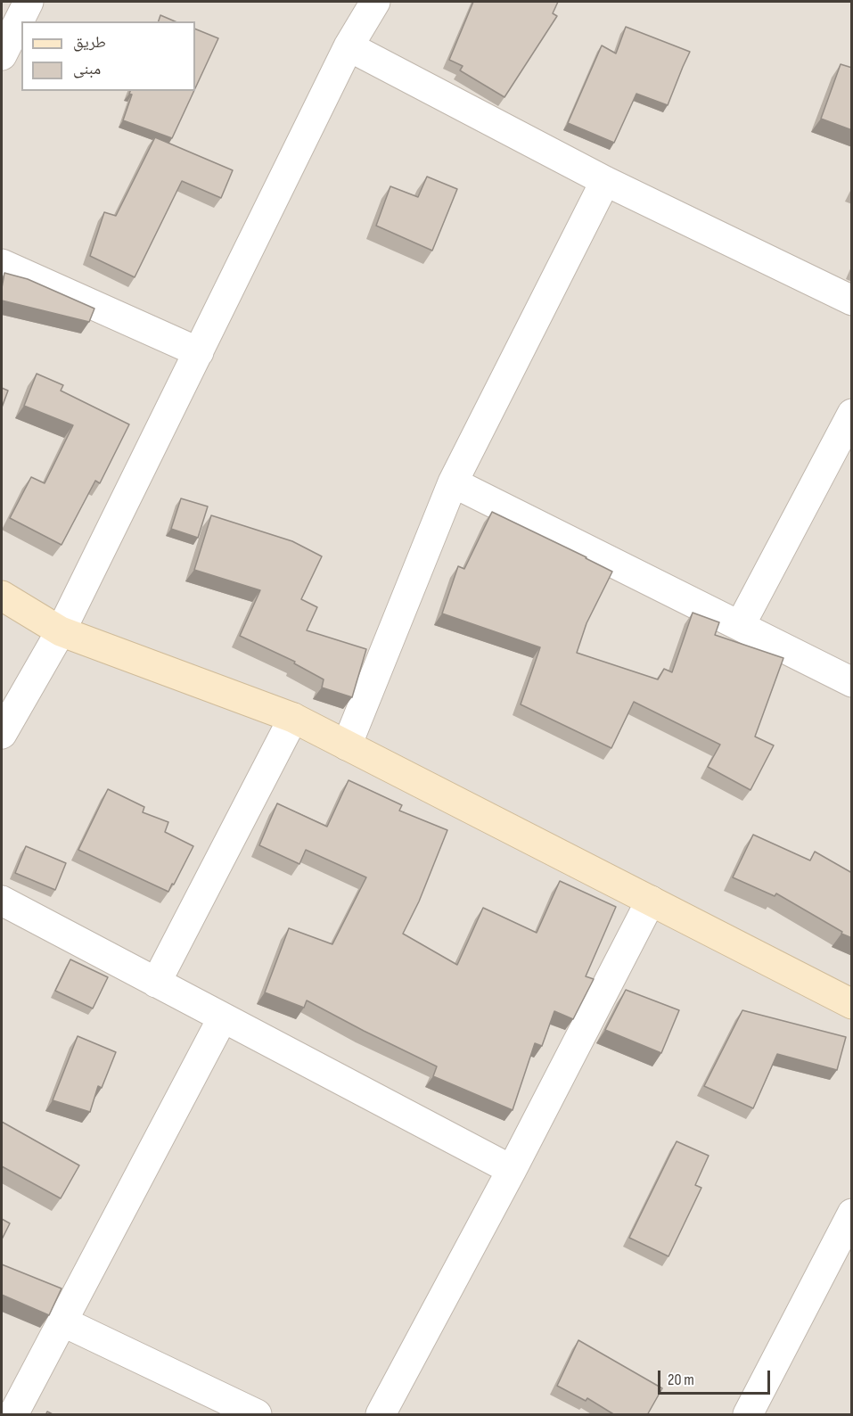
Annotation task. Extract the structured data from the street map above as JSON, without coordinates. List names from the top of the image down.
{
  "legend": ["طريق", "مبنى"],
  "scale_bar": "20 m"
}
